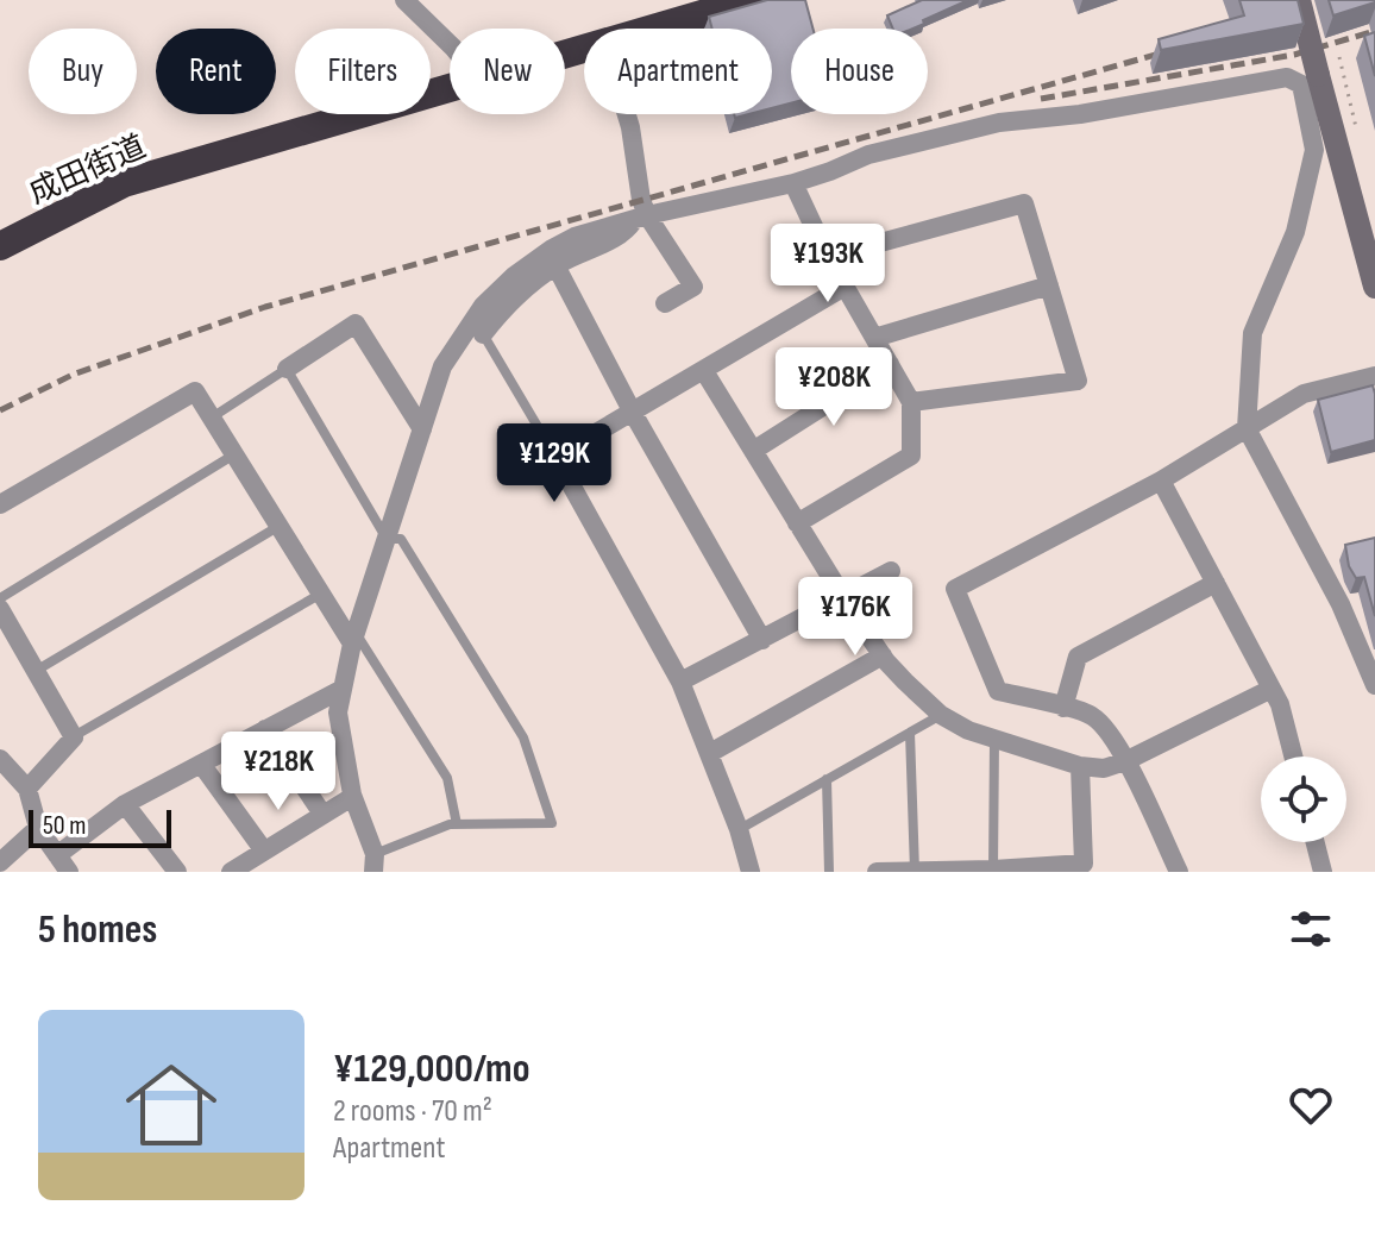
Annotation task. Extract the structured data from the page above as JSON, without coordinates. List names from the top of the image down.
{
  "streets": {
    "highway": ["成田街道"]
  },
  "scale_bar": "50 m",
  "page": {
    "chip": [
      "Buy",
      "Rent",
      "Filters",
      "New",
      "Apartment",
      "House"
    ],
    "price": [
      "¥193K",
      "¥208K",
      "¥129K",
      "¥176K",
      "¥218K"
    ],
    "scale": "50 m",
    "heading": "5 homes",
    "list": [
      {
        "name": "¥129,000/mo",
        "note": "2 rooms · 70 m² · Apartment"
      }
    ]
  }
}
